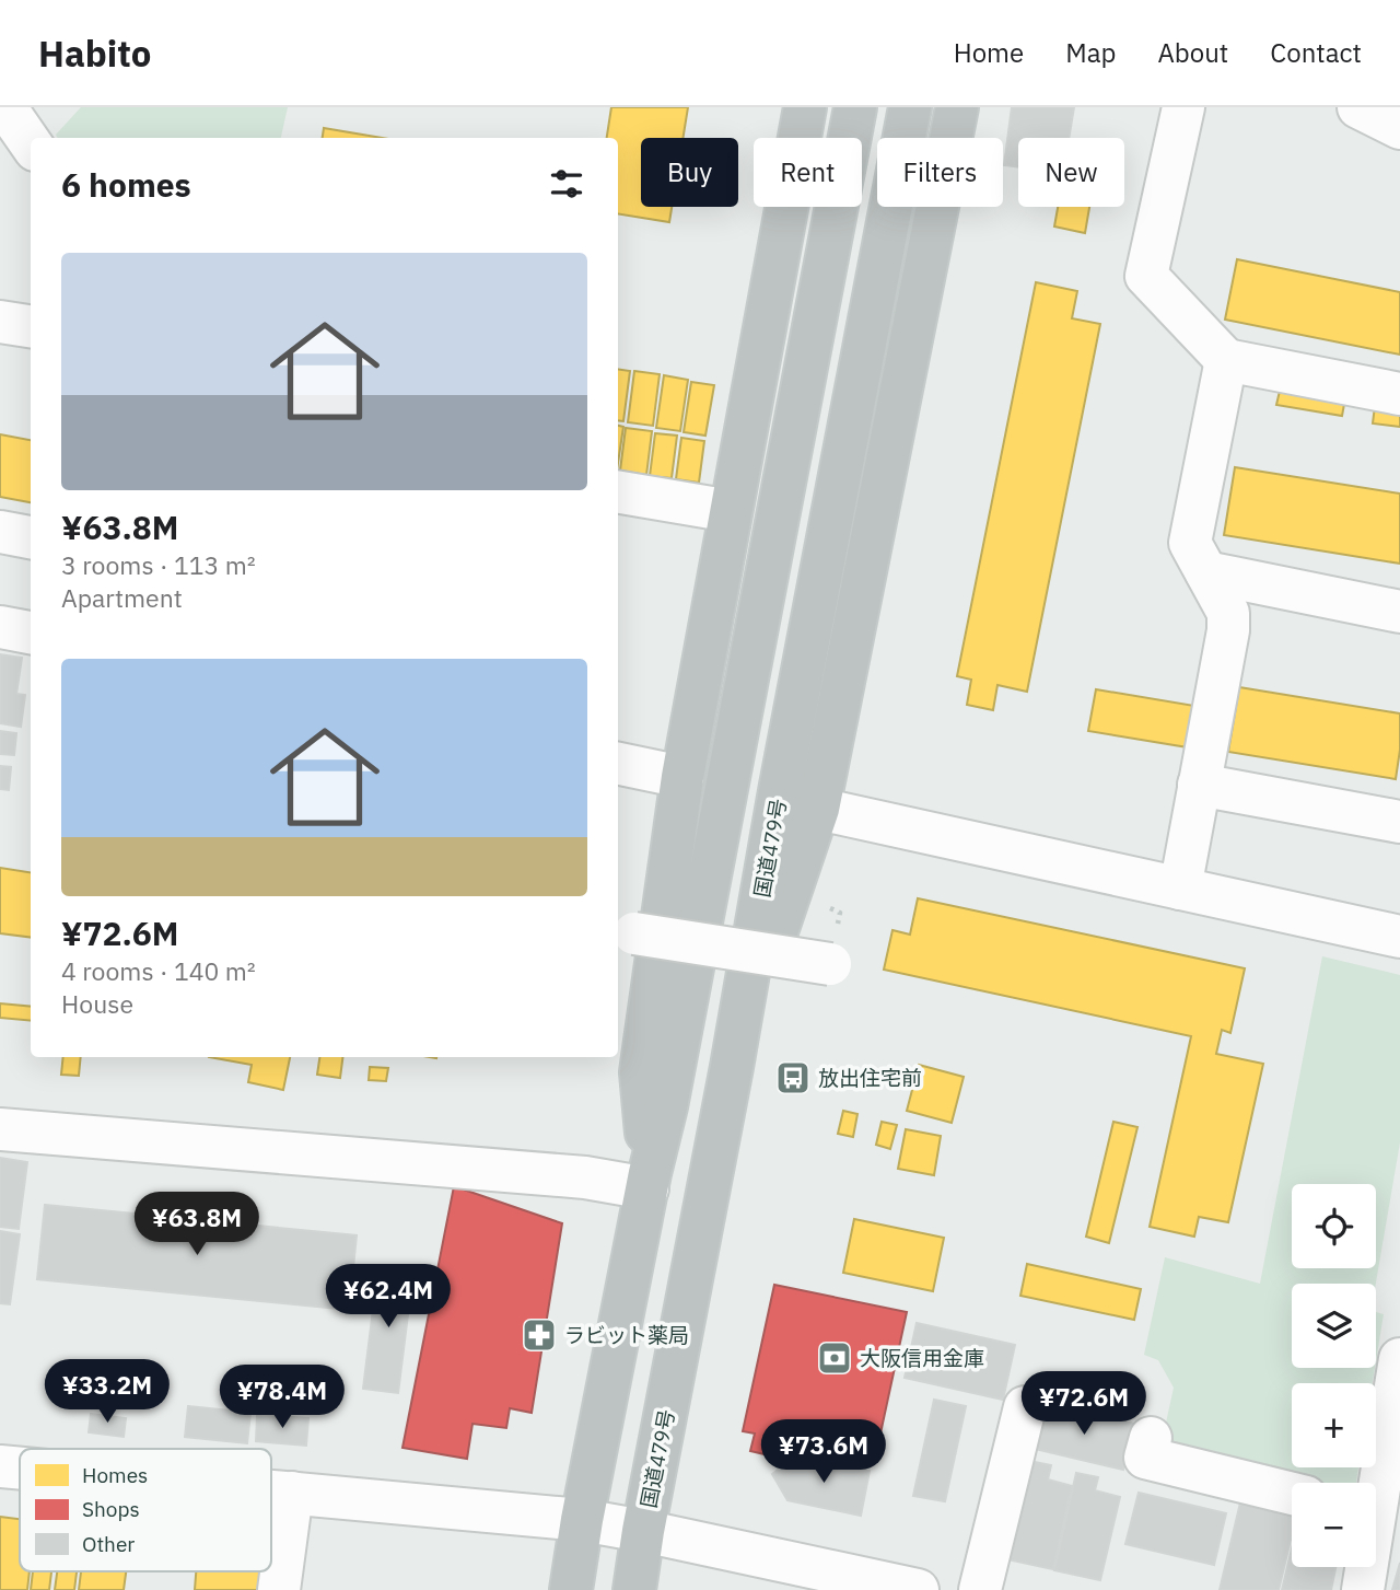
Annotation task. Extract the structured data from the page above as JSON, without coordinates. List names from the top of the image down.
{
  "streets": {
    "highway": ["国道479号"]
  },
  "places": {
    "bus stop": ["放出住宅前"],
    "pharmacy": ["ラビット薬局"],
    "bank": ["大阪信用金庫"]
  },
  "legend": ["Homes", "Shops", "Other"],
  "page": {
    "header": "Habito",
    "nav": [
      "Home",
      "Map",
      "About",
      "Contact"
    ],
    "chip": [
      "Buy",
      "Rent",
      "Filters",
      "New"
    ],
    "heading": "6 homes",
    "list": [
      {
        "name": "¥63.8M",
        "note": "3 rooms · 113 m² · Apartment"
      },
      {
        "name": "¥72.6M",
        "note": "4 rooms · 140 m² · House"
      }
    ],
    "map_buttons": ["+", "−"],
    "price": [
      "¥63.8M",
      "¥62.4M",
      "¥33.2M",
      "¥78.4M",
      "¥72.6M",
      "¥73.6M"
    ]
  }
}
